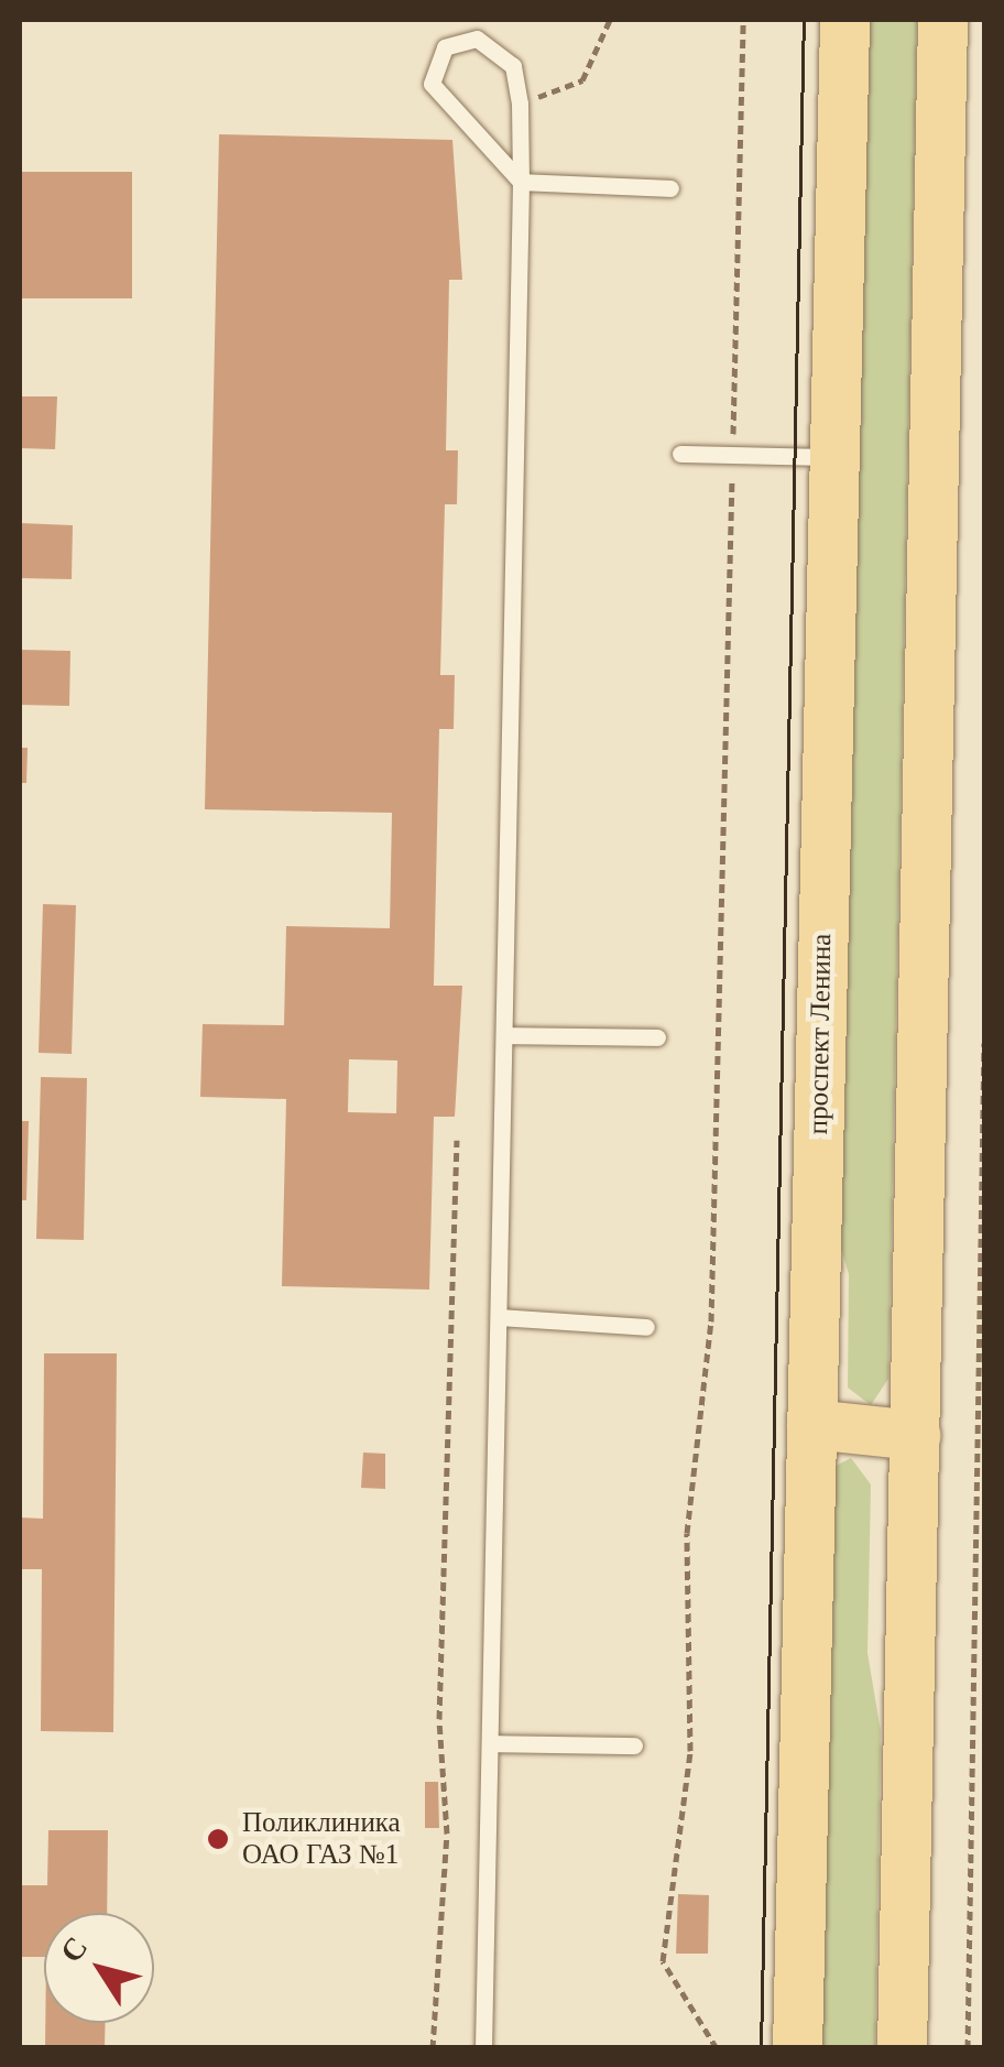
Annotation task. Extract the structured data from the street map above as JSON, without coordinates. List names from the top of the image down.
{
  "streets": {
    "main road": ["проспект Ленина"]
  },
  "places": ["Поликлиника ОАО ГАЗ №1"],
  "north": "top left"
}
